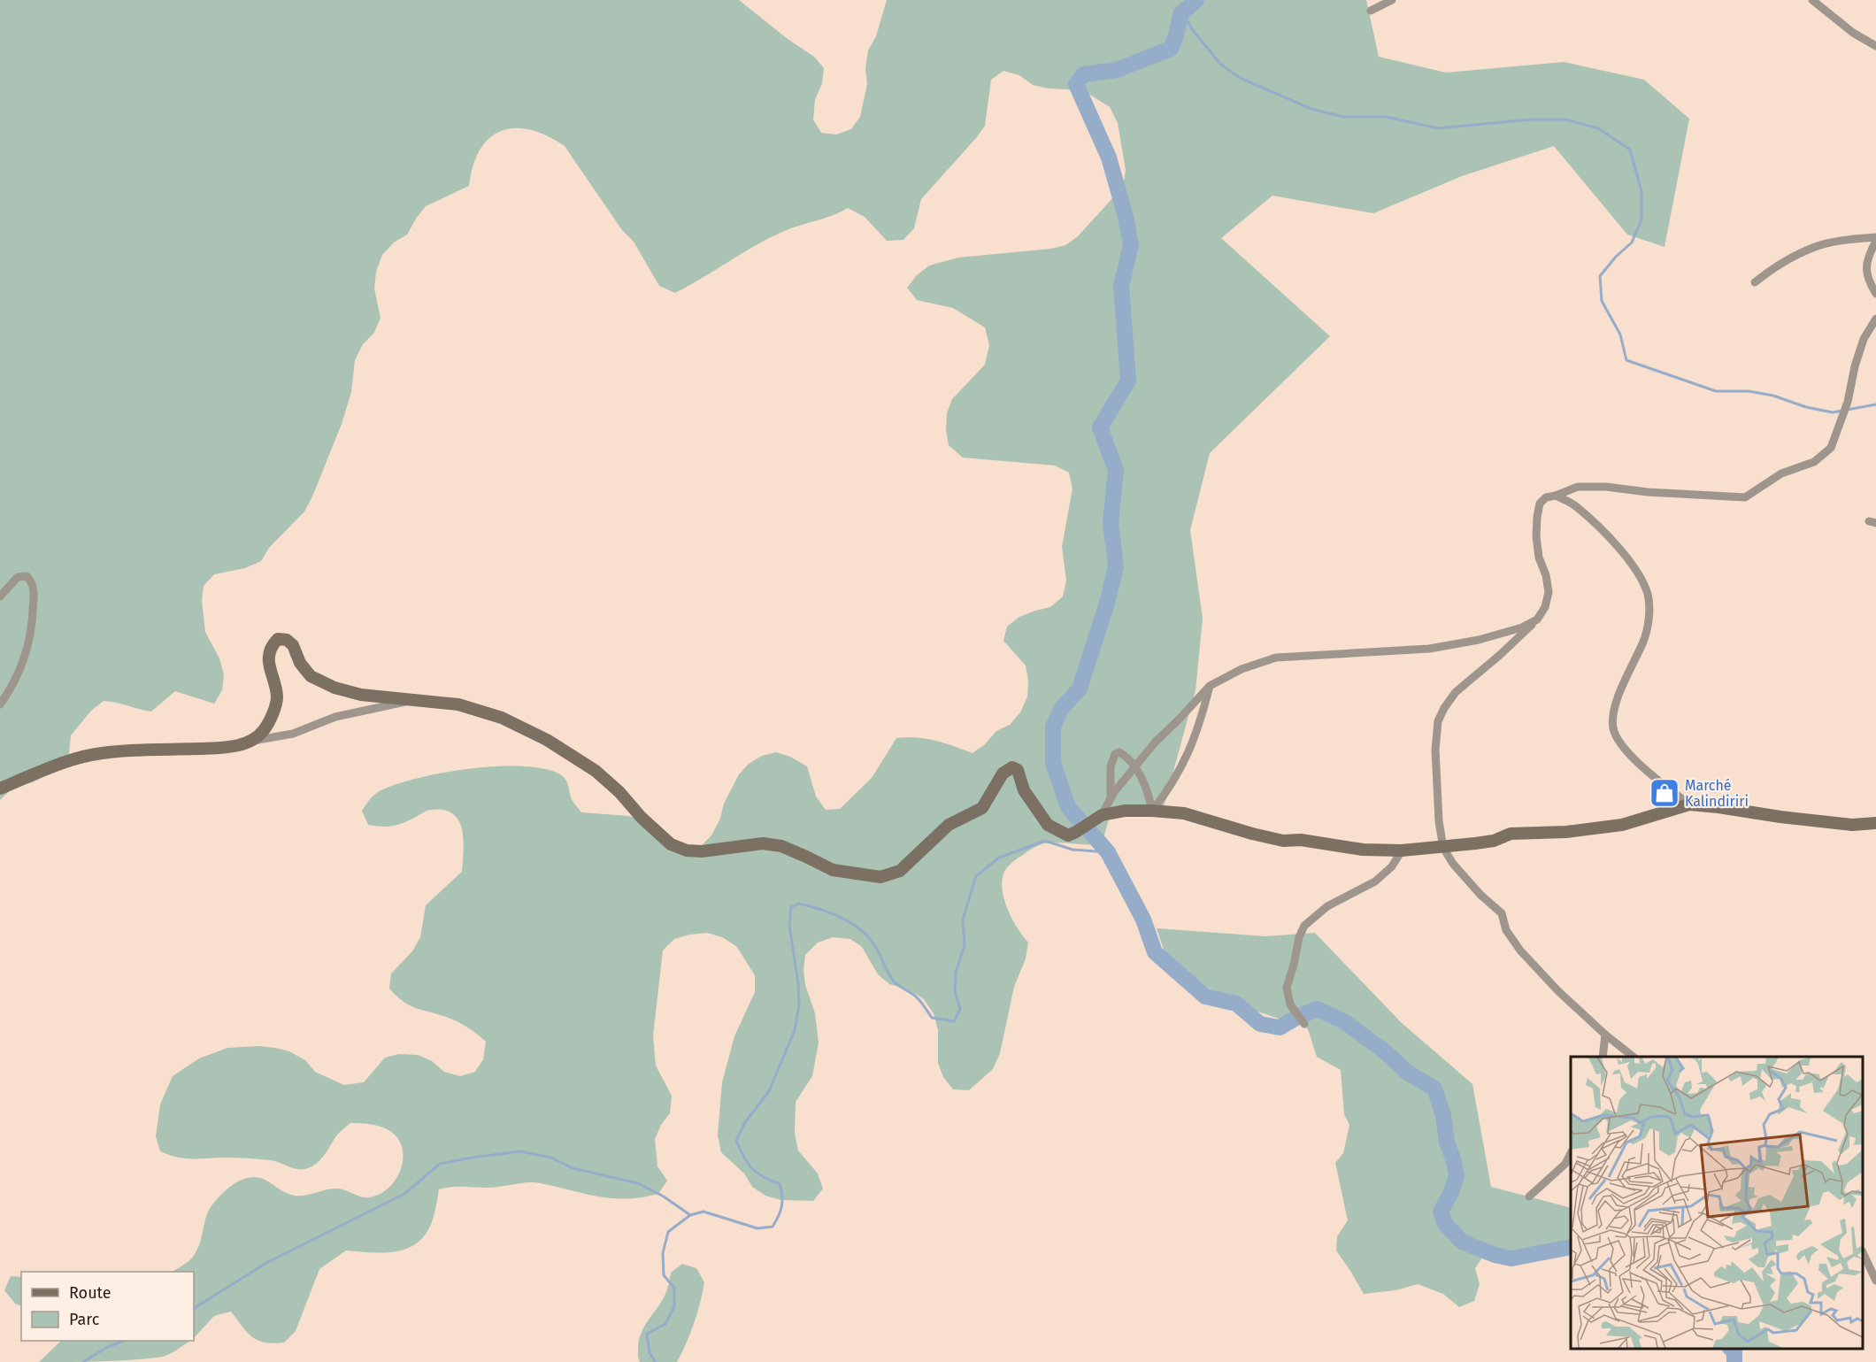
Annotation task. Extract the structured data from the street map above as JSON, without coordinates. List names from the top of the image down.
{
  "places": {
    "shop": ["Marché Kalindiriri"]
  },
  "legend": ["Route", "Parc"]
}
